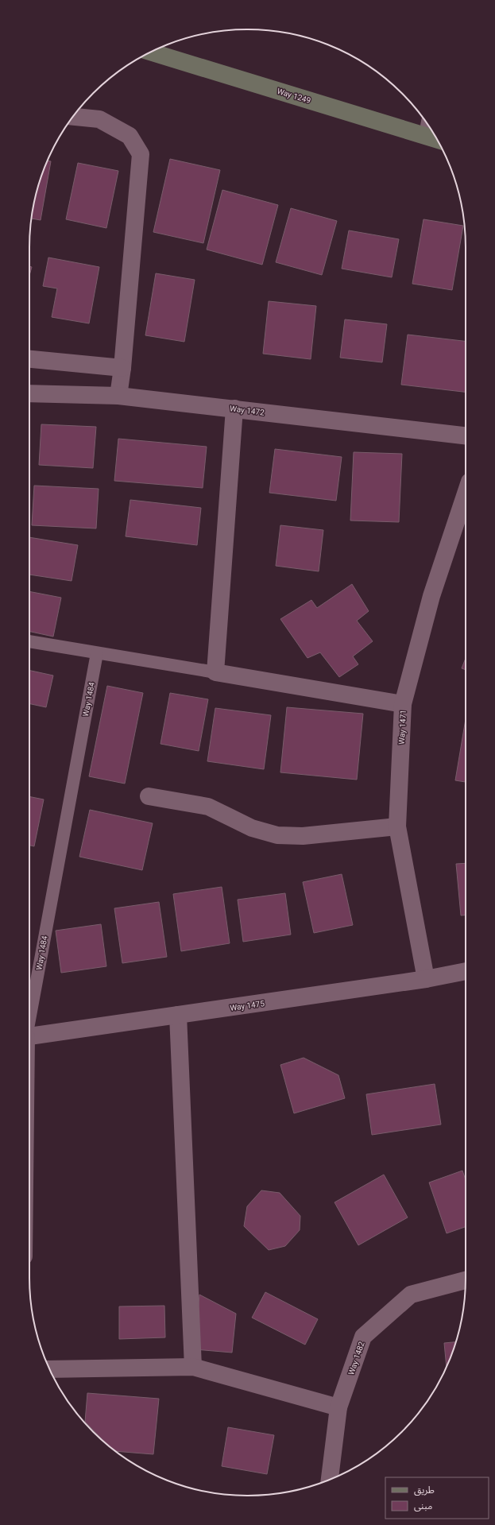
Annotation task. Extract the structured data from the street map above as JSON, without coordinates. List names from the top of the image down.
{
  "streets": {
    "street": [
      "Way 1249",
      "Way 1472",
      "Way 1471",
      "Way 1475",
      "Way 1482"
    ],
    "lane": ["Way 1484"]
  },
  "crossings": [
    ["Way 1471", "Way 1475"]
  ],
  "legend": ["طريق", "مبنى"]
}
